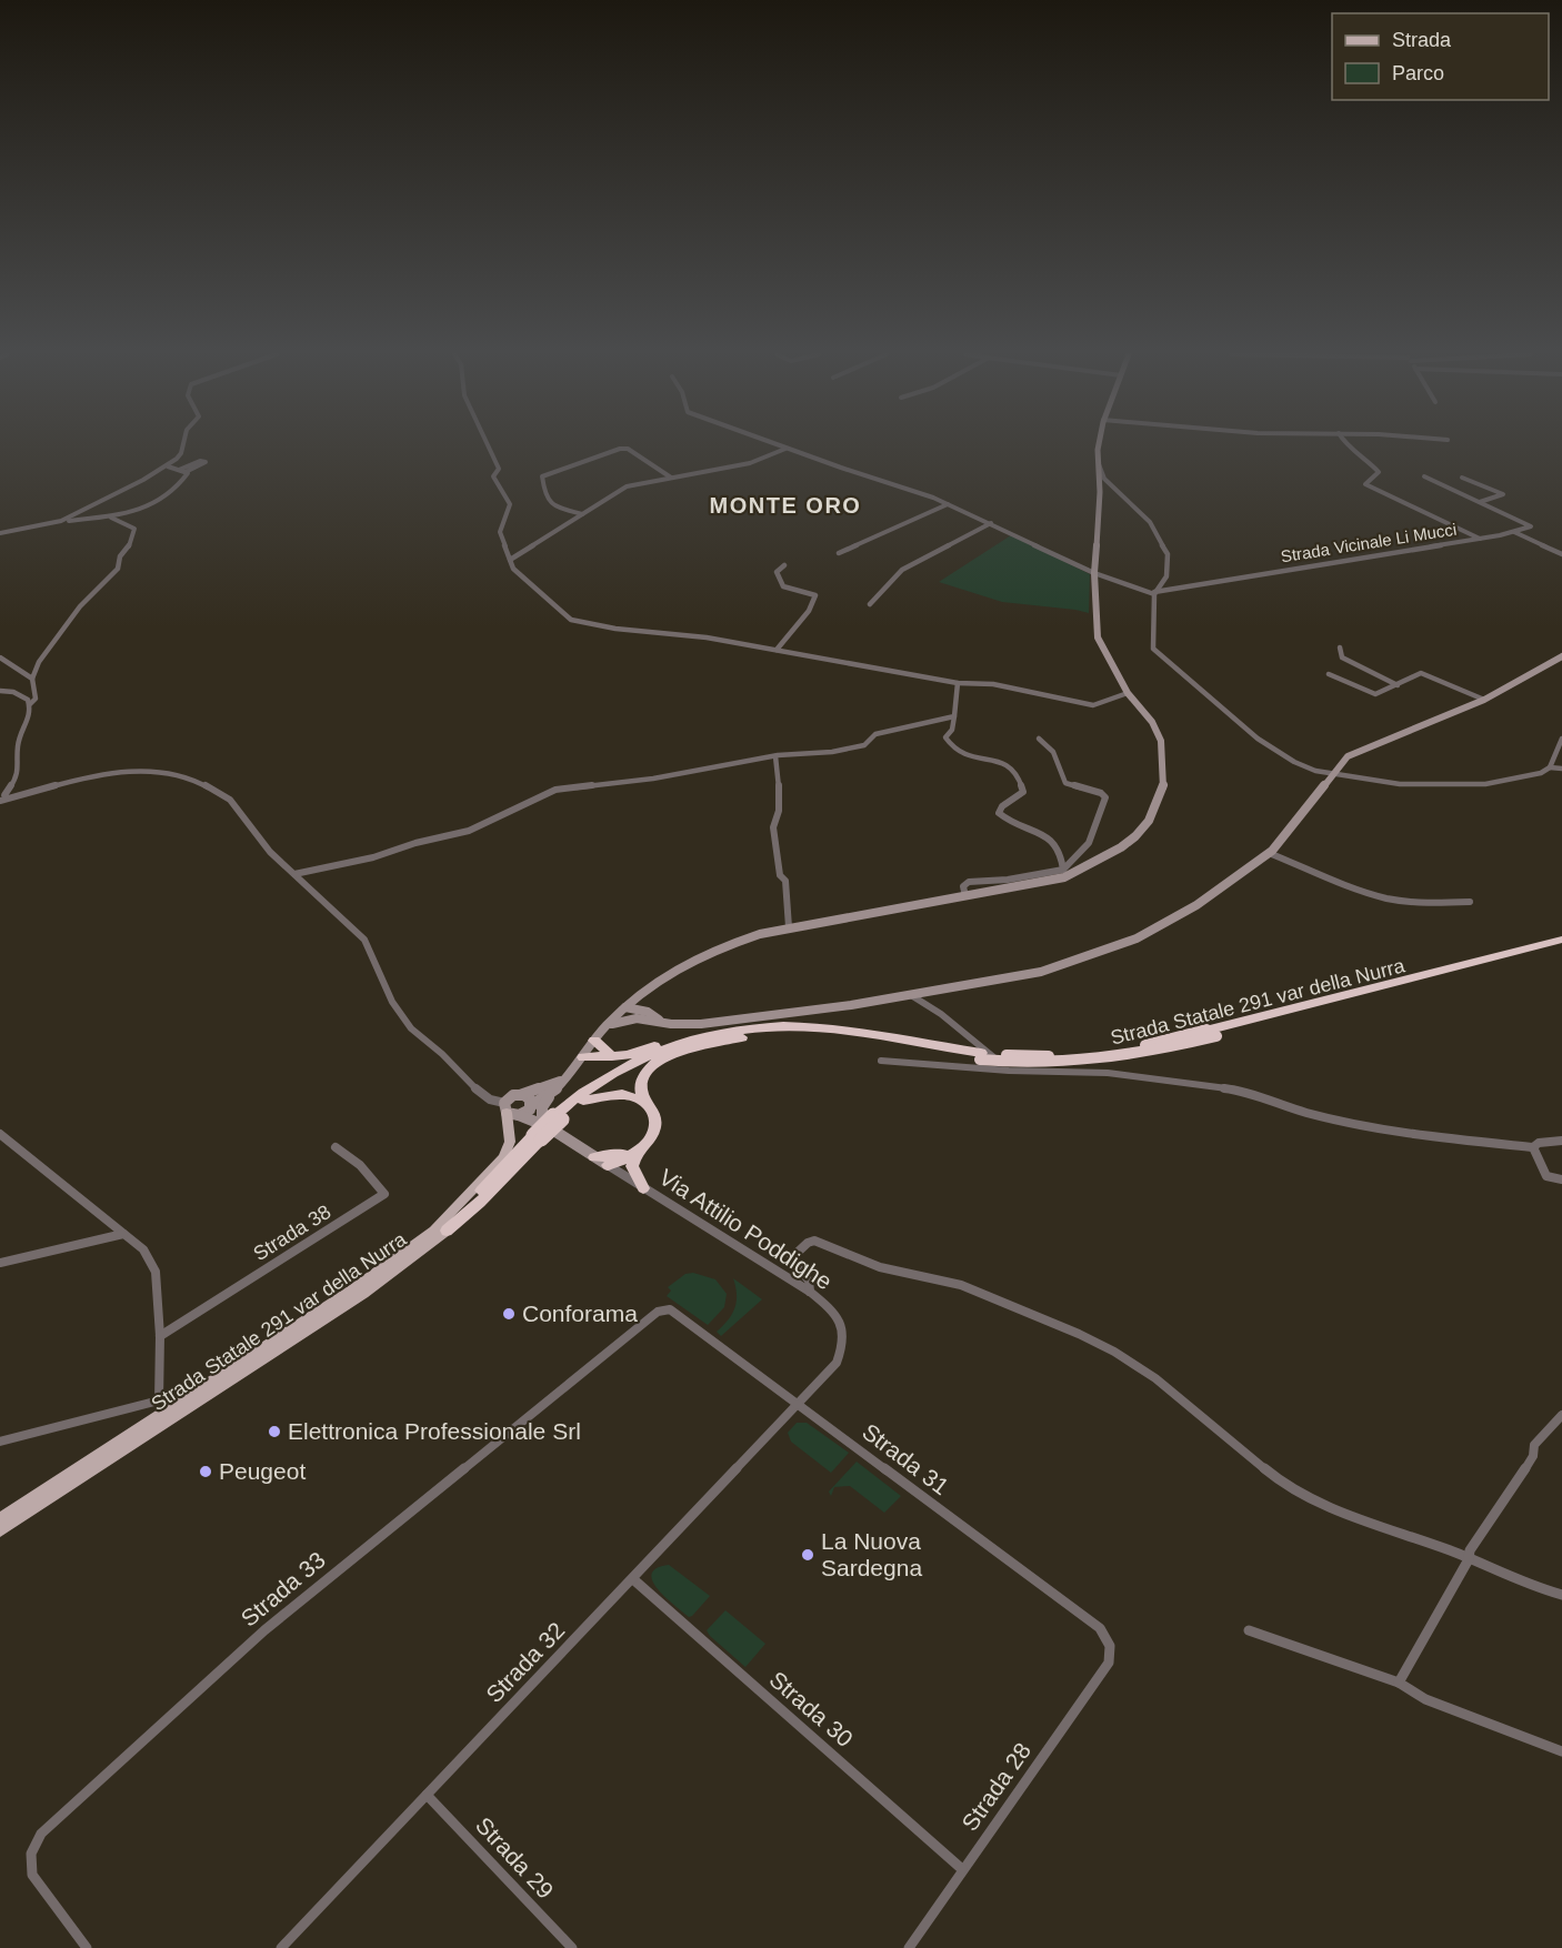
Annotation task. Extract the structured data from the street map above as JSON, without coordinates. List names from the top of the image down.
{
  "streets": {
    "highway": ["Strada Statale 291 var della Nurra"],
    "street": [
      "Strada Vicinale Li Mucci",
      "Via Attilio Poddighe",
      "Strada 38",
      "Strada 31",
      "Strada 33",
      "Strada 32",
      "Strada 30",
      "Strada 28",
      "Strada 29"
    ]
  },
  "crossings": [
    ["Via Attilio Poddighe", "Strada 31"],
    ["Via Attilio Poddighe", "Strada 32"],
    ["Strada 31", "Strada 33"],
    ["Strada 31", "Strada 32"],
    ["Strada 31", "Strada 28"],
    ["Strada 32", "Strada 30"],
    ["Strada 32", "Strada 29"],
    ["Strada 30", "Strada 28"]
  ],
  "districts": ["MONTE ORO"],
  "places": [
    "Conforama",
    "Elettronica Professionale Srl",
    "Peugeot",
    "La Nuova Sardegna"
  ],
  "legend": ["Strada", "Parco"]
}
